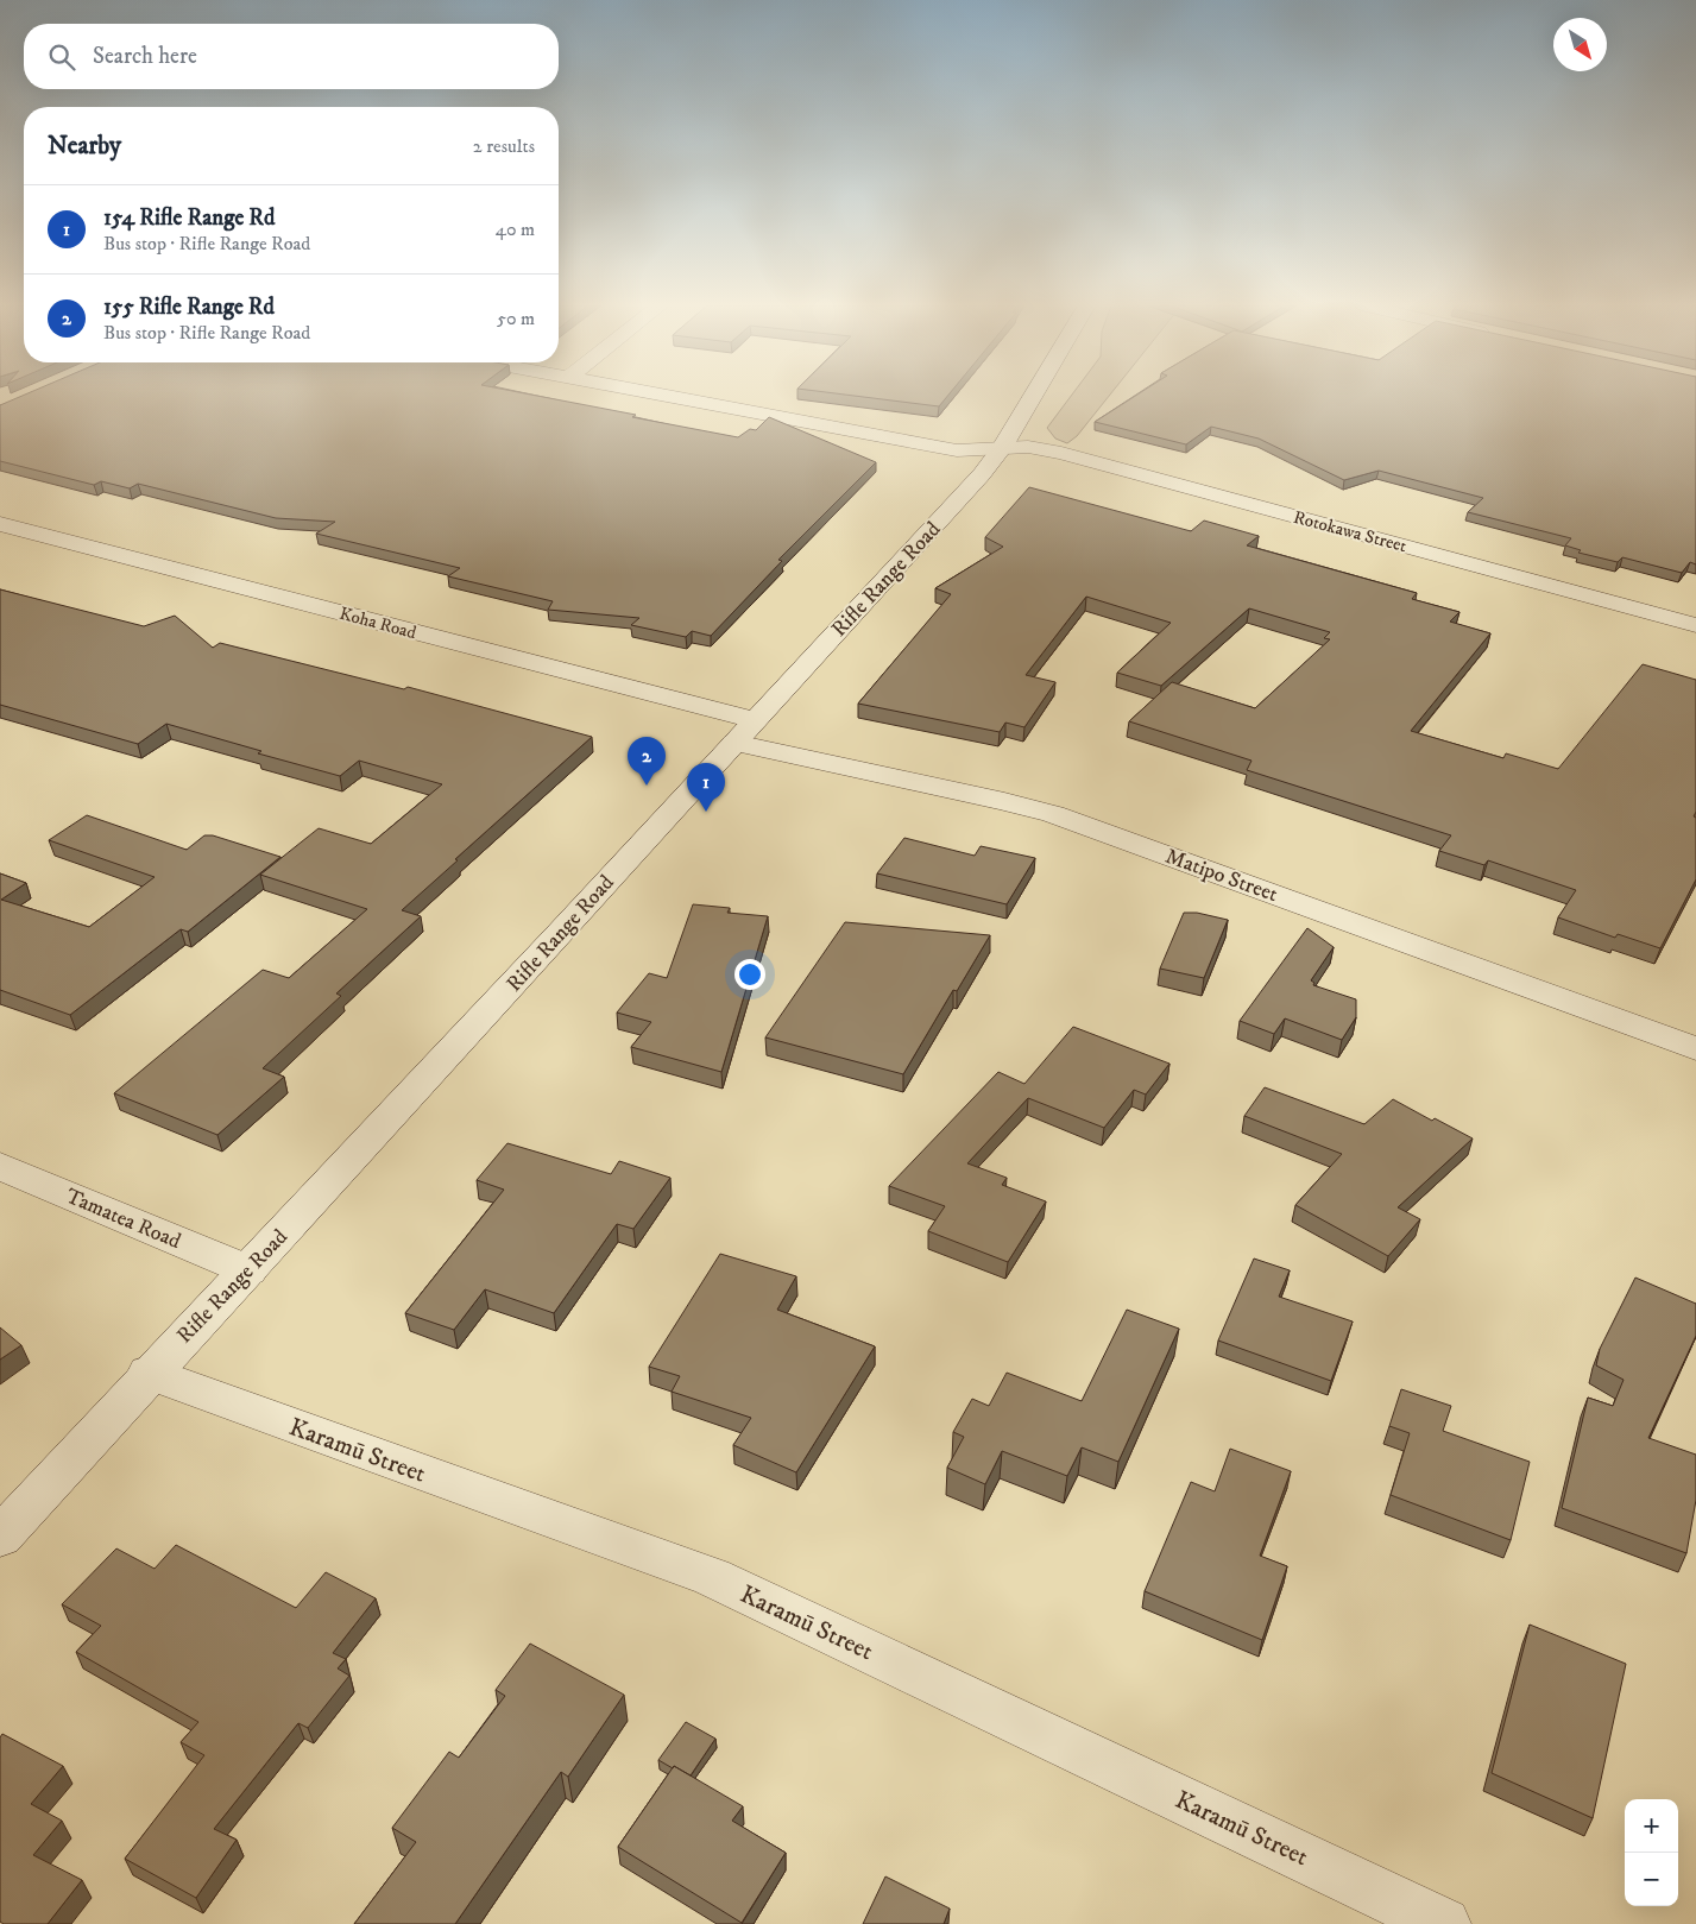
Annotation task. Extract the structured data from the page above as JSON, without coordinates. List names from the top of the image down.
{
  "streets": {
    "street": [
      "Rotokawa Street",
      "Rifle Range Road",
      "Koha Road",
      "Matipo Street",
      "Tamatea Road",
      "Karamū Street"
    ]
  },
  "crossings": [
    ["Rotokawa Street", "Rifle Range Road"],
    ["Rifle Range Road", "Koha Road"],
    ["Rifle Range Road", "Matipo Street"],
    ["Rifle Range Road", "Tamatea Road"],
    ["Rifle Range Road", "Karamū Street"],
    ["Koha Road", "Matipo Street"]
  ],
  "north": "bottom right",
  "page": {
    "search": "Search here",
    "heading": ["Nearby", "2 results"],
    "list": [
      {
        "mark": "1",
        "name": "154 Rifle Range Rd",
        "note": "Bus stop · Rifle Range Road",
        "value": "40 m"
      },
      {
        "mark": "2",
        "name": "155 Rifle Range Rd",
        "note": "Bus stop · Rifle Range Road",
        "value": "50 m"
      }
    ],
    "pins": ["2", "1"],
    "map_buttons": ["+", "−"]
  }
}
